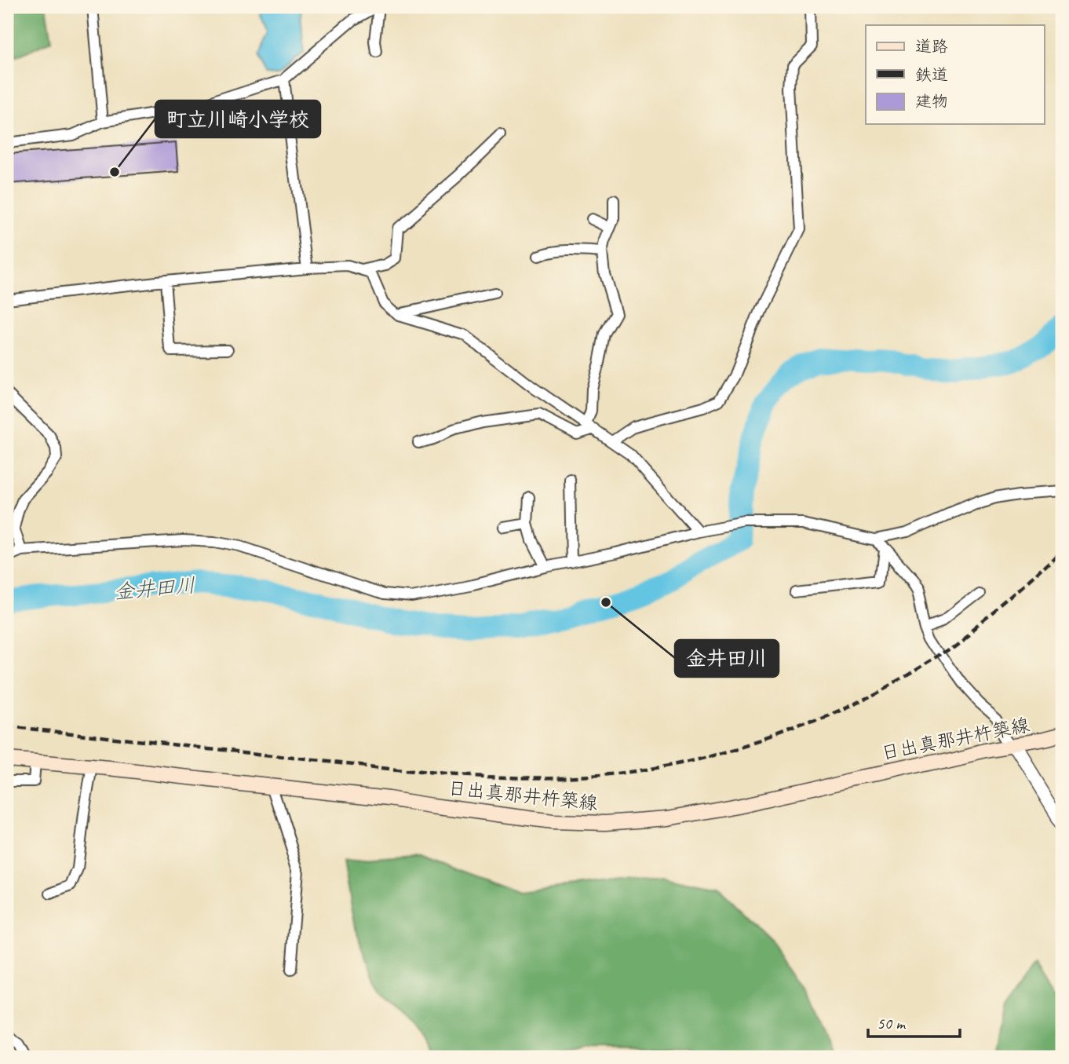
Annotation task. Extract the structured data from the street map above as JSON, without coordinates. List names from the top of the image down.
{
  "streets": {
    "main road": ["日出真那井杵築線"]
  },
  "water": ["金井田川"],
  "places": ["町立川崎小学校", "金井田川"],
  "legend": ["道路", "鉄道", "建物"],
  "scale_bar": "50 m"
}
